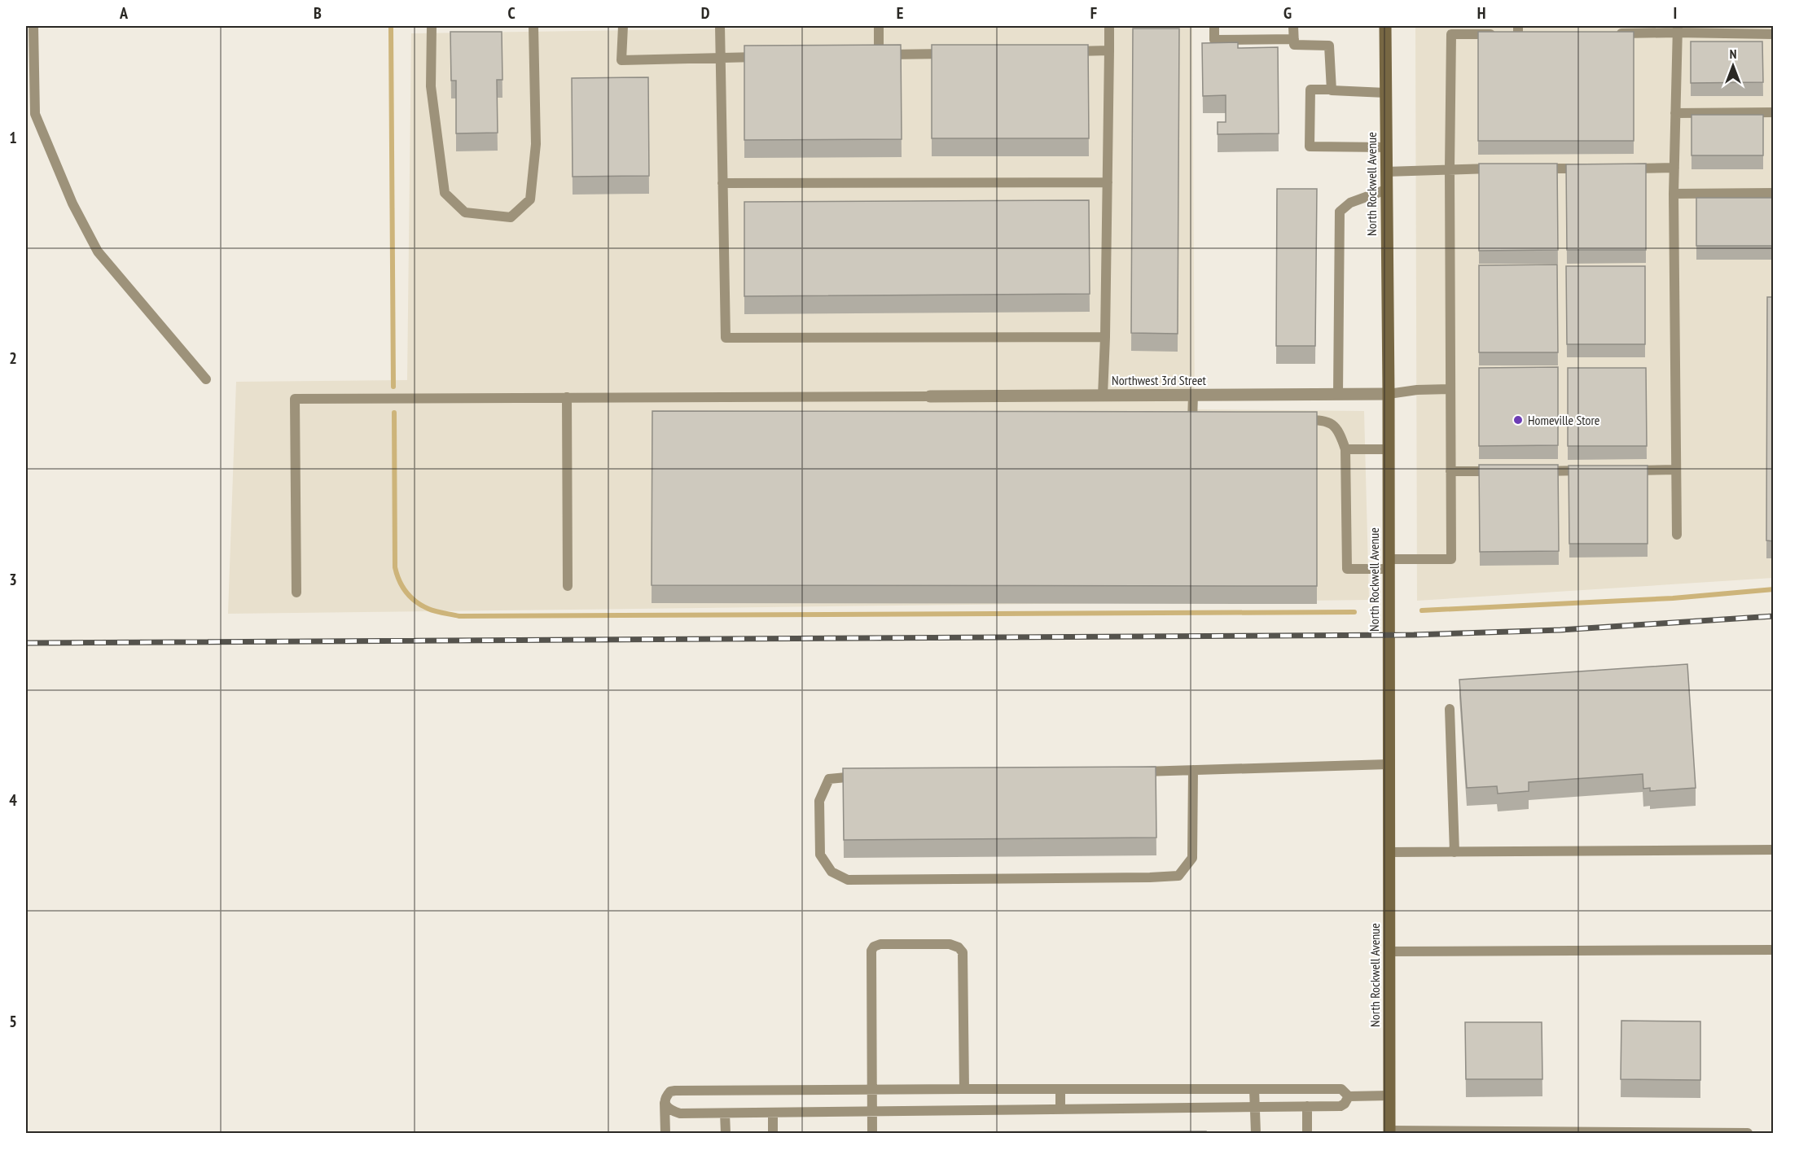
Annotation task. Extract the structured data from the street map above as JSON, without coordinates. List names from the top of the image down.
{
  "streets": {
    "main road": ["North Rockwell Avenue"],
    "street": ["Northwest 3rd Street"]
  },
  "crossings": [
    ["North Rockwell Avenue", "Northwest 3rd Street"]
  ],
  "places": ["Homeville Store"],
  "north": "top",
  "grid": {
    "columns": [
      "A",
      "B",
      "C",
      "D",
      "E",
      "F",
      "G",
      "H",
      "I"
    ],
    "rows": [
      "1",
      "2",
      "3",
      "4",
      "5"
    ]
  }
}
